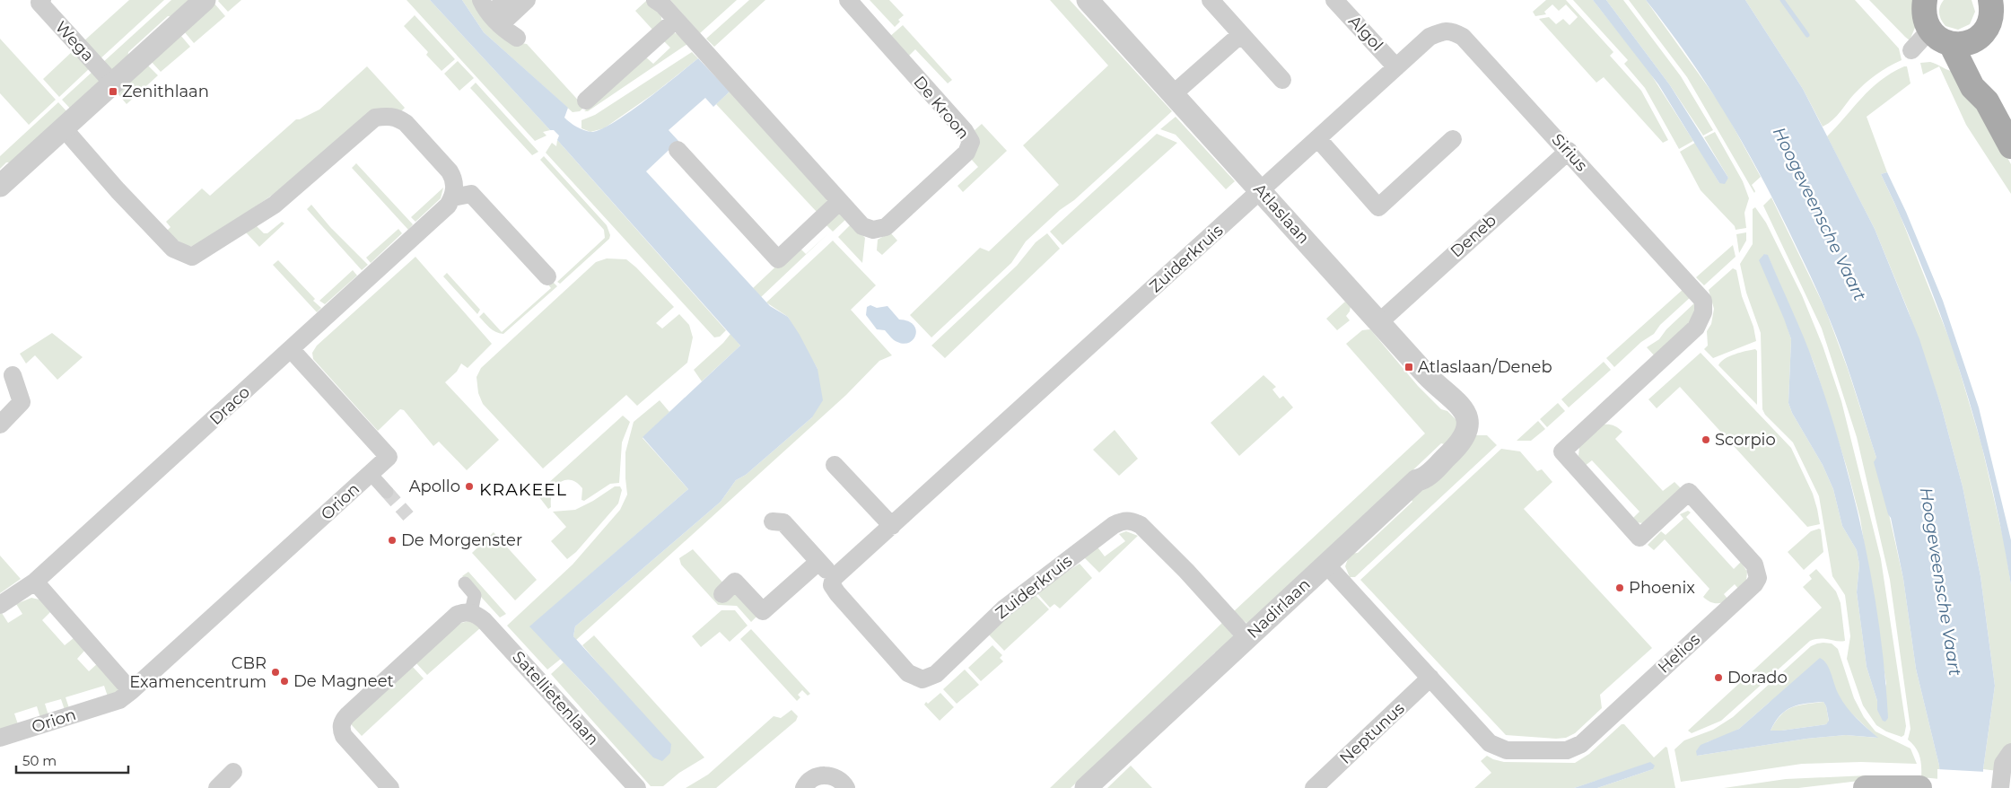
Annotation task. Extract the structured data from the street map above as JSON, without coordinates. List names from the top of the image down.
{
  "streets": {
    "street": [
      "Algol",
      "Wega",
      "De Kroon",
      "Sirius",
      "Atlaslaan",
      "Deneb",
      "Zuiderkruis",
      "Draco",
      "Orion",
      "Nadirlaan",
      "Helios",
      "Satellietenlaan",
      "Neptunus"
    ]
  },
  "crossings": [
    ["Algol", "Sirius"],
    ["Sirius", "Atlaslaan"],
    ["Sirius", "Deneb"],
    ["Sirius", "Zuiderkruis"],
    ["Sirius", "Helios"],
    ["Atlaslaan", "Deneb"],
    ["Atlaslaan", "Zuiderkruis"],
    ["Atlaslaan", "Nadirlaan"],
    ["Zuiderkruis", "Nadirlaan"],
    ["Draco", "Orion"],
    ["Nadirlaan", "Helios"],
    ["Helios", "Neptunus"]
  ],
  "districts": ["KRAKEEL"],
  "water": ["Hoogeveensche Vaart"],
  "places": {
    "transit": ["Zenithlaan", "Atlaslaan/Deneb"],
    "other": [
      "Scorpio",
      "Apollo",
      "De Morgenster",
      "Phoenix",
      "CBR Examencentrum",
      "Dorado",
      "De Magneet"
    ]
  },
  "scale_bar": "50 m"
}
